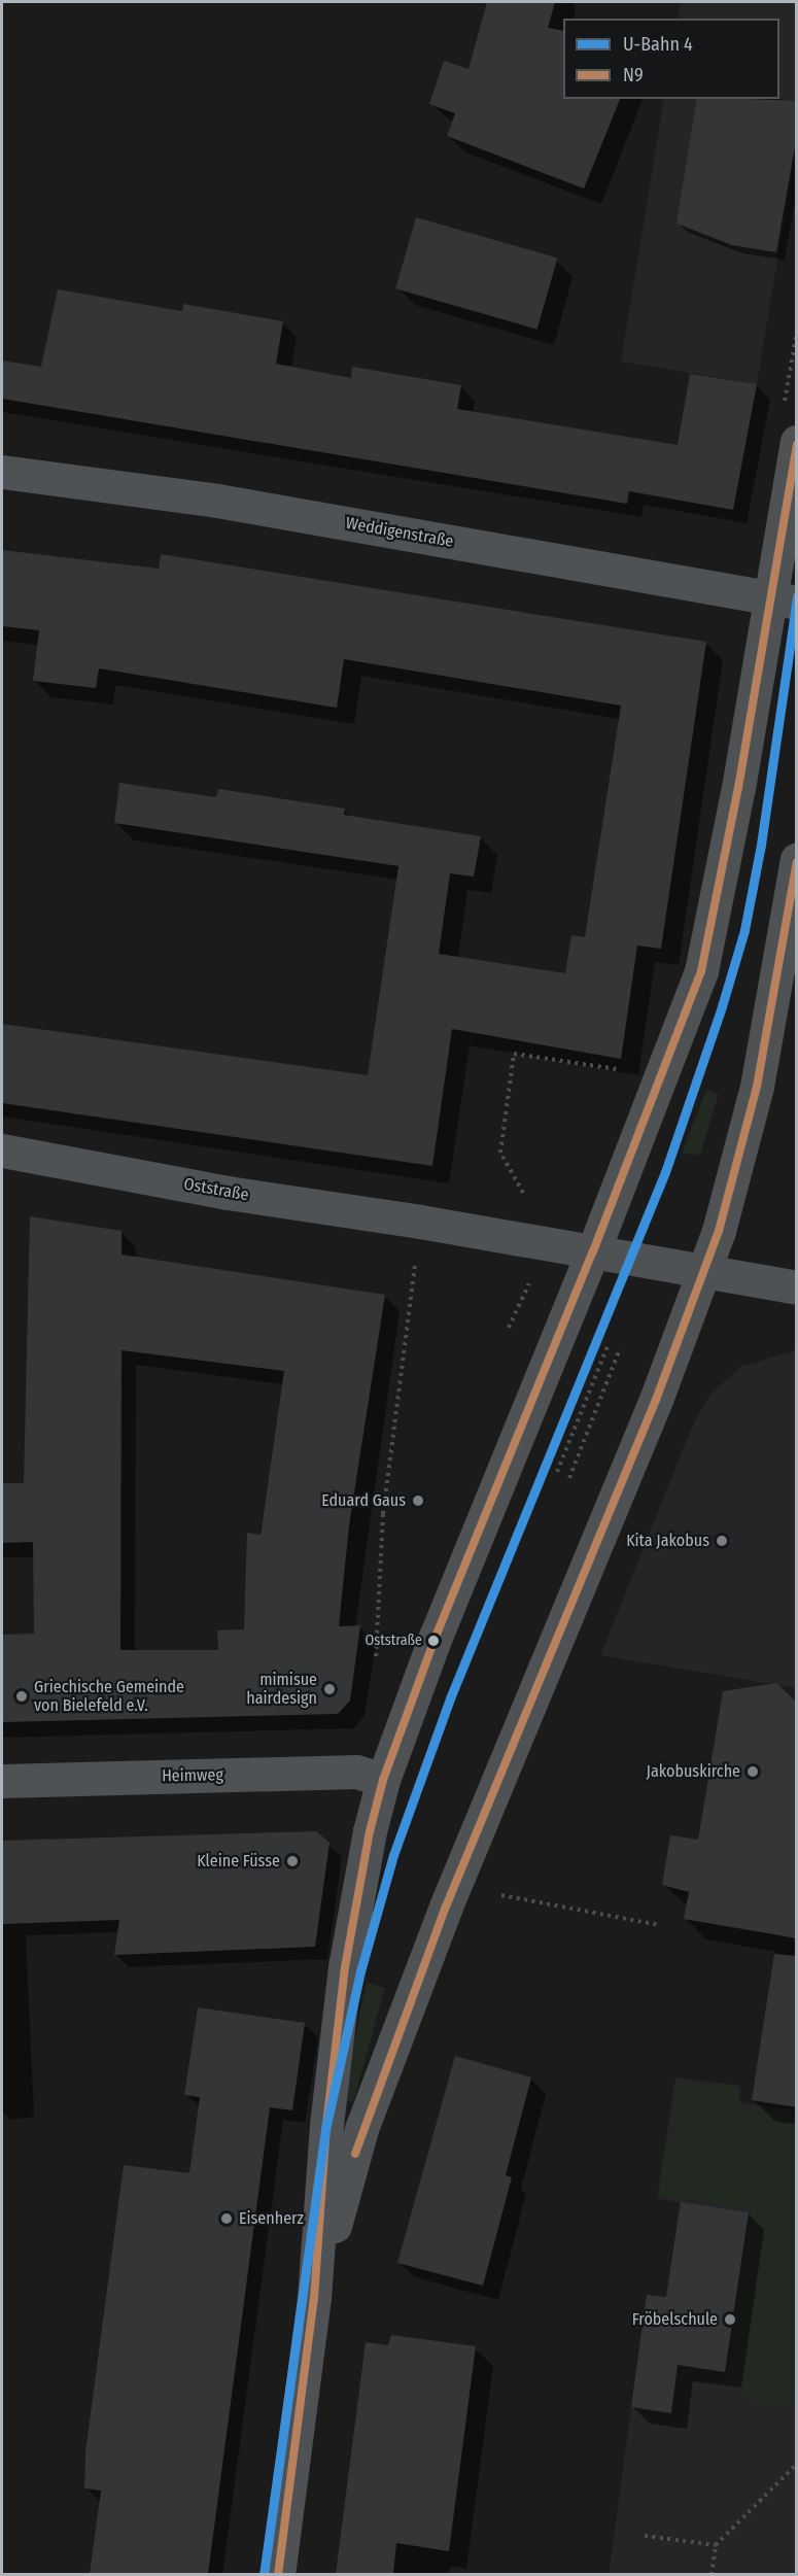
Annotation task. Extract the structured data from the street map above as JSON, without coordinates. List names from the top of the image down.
{
  "streets": {
    "street": ["Weddigenstraße", "Oststraße", "Heimweg"]
  },
  "places": [
    "Eduard Gaus",
    "Kita Jakobus",
    "Oststraße",
    "mimisue hairdesign",
    "Griechische Gemeinde von Bielefeld e.V.",
    "Jakobuskirche",
    "Kleine Füsse",
    "Eisenherz",
    "Fröbelschule"
  ],
  "lines": ["transit line N9", "metro line 4"],
  "legend": ["U-Bahn 4", "N9"]
}
